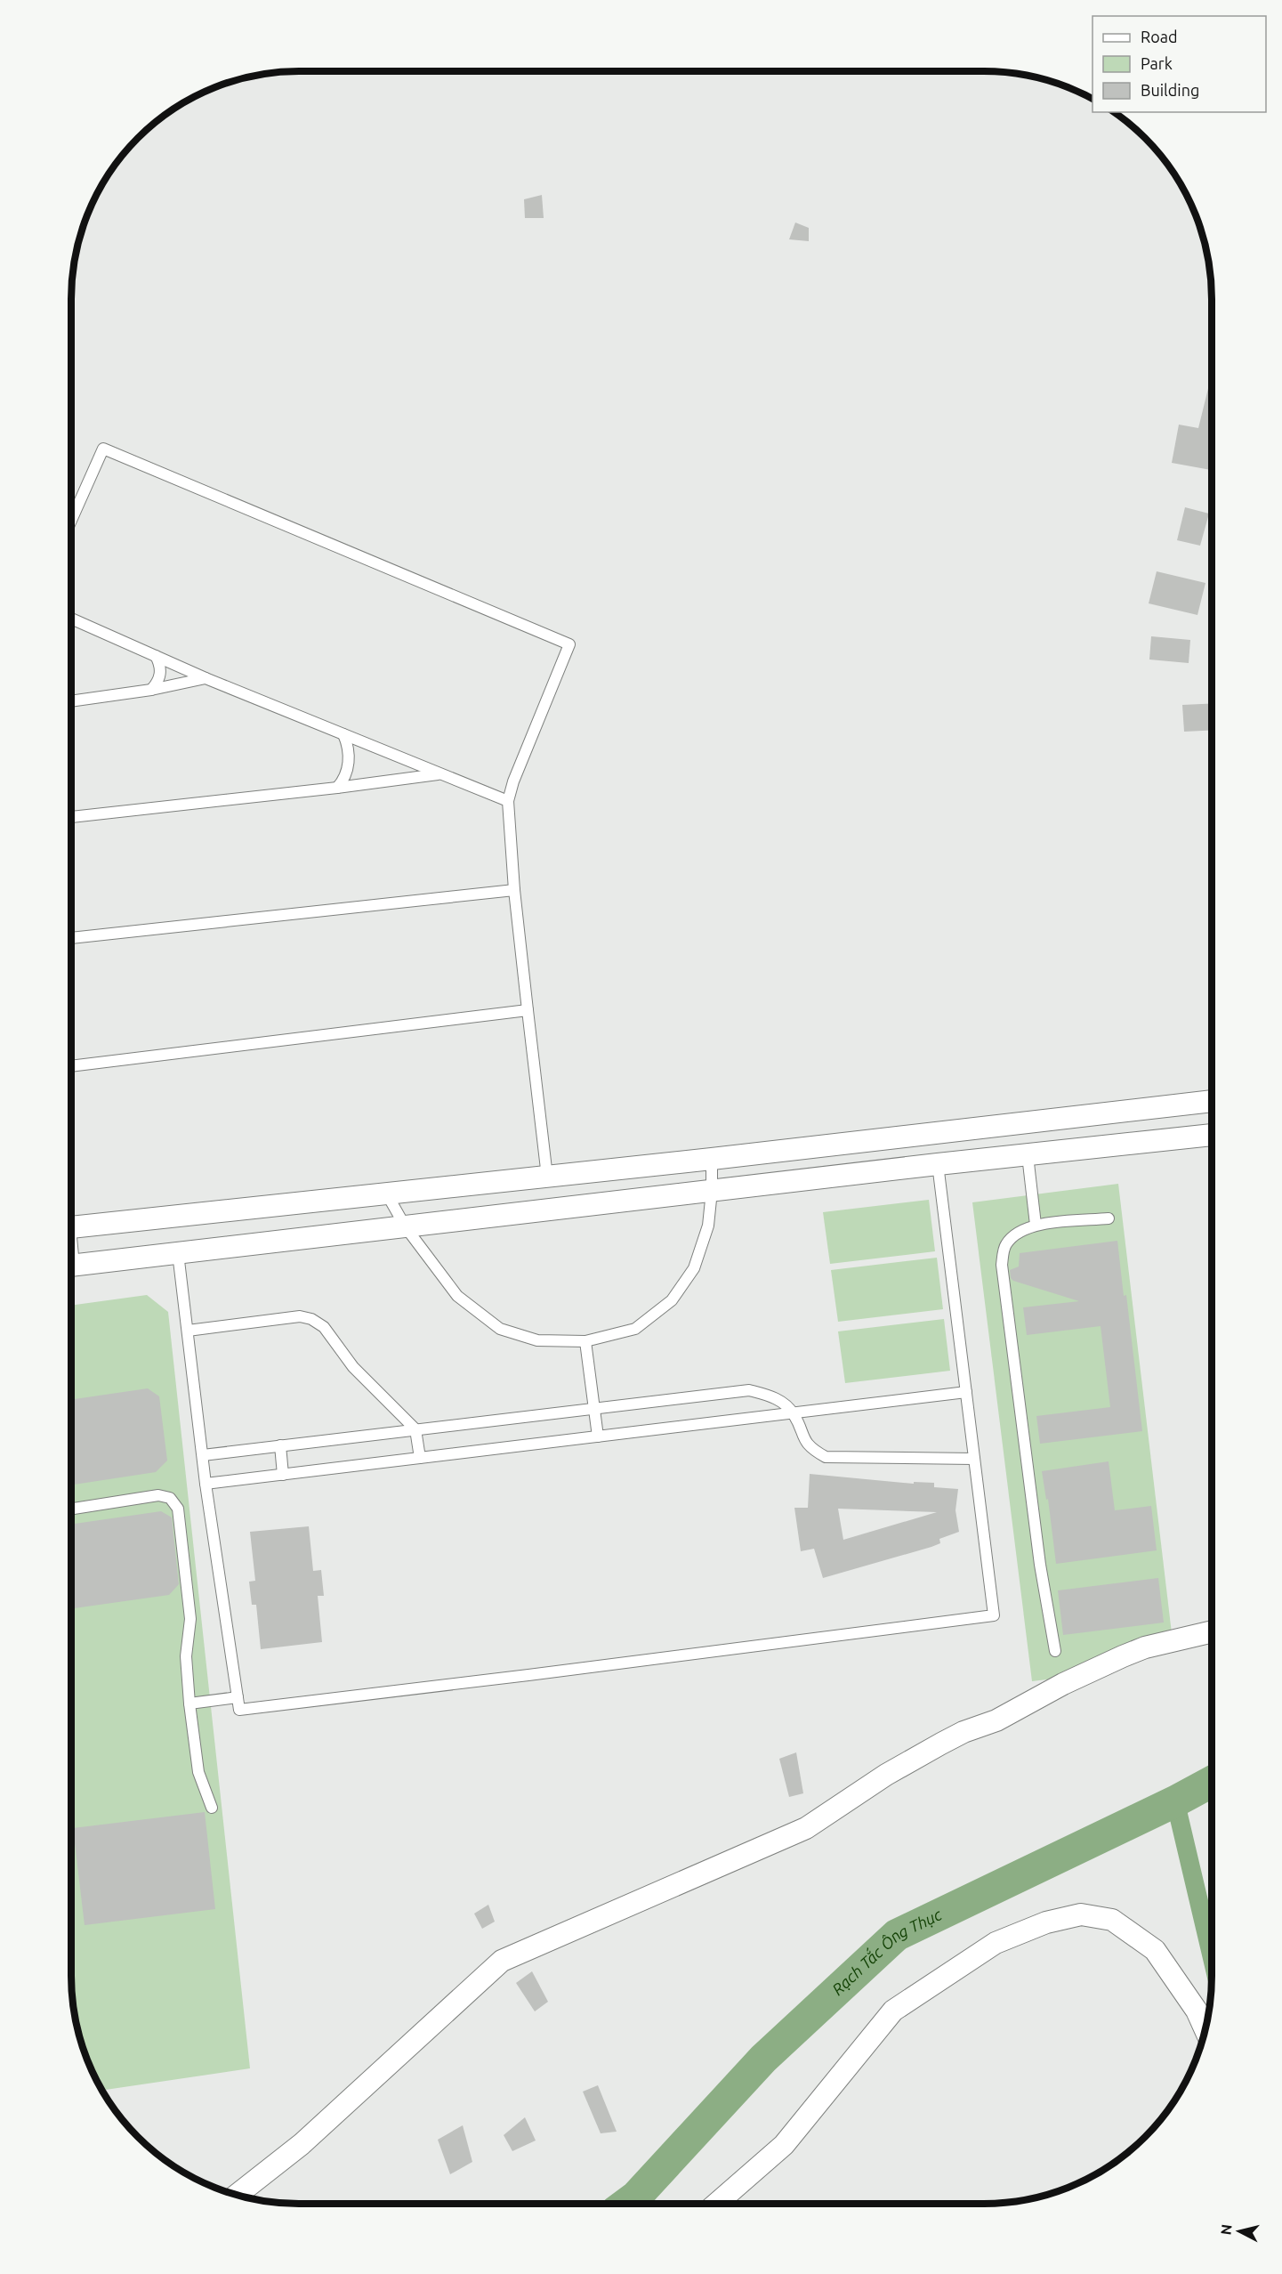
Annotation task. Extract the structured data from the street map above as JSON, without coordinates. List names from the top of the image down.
{
  "water": ["Rạch Tắc Ông Thục"],
  "legend": ["Road", "Park", "Building"],
  "north": "left"
}
